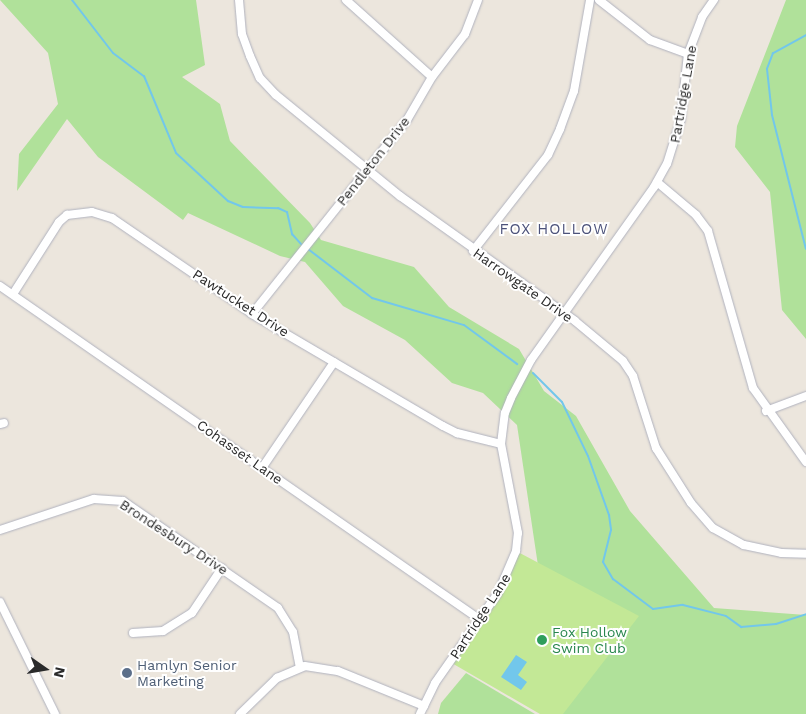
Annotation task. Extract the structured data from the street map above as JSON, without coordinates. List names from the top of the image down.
{
  "streets": {
    "street": [
      "Partridge Lane",
      "Pendleton Drive",
      "Harrowgate Drive",
      "Pawtucket Drive",
      "Cohasset Lane",
      "Brondesbury Drive"
    ]
  },
  "crossings": [
    ["Partridge Lane", "Harrowgate Drive"],
    ["Partridge Lane", "Pawtucket Drive"],
    ["Partridge Lane", "Cohasset Lane"],
    ["Pendleton Drive", "Harrowgate Drive"],
    ["Pendleton Drive", "Pawtucket Drive"],
    ["Pawtucket Drive", "Cohasset Lane"]
  ],
  "districts": ["FOX HOLLOW"],
  "places": ["Fox Hollow Swim Club", "Hamlyn Senior Marketing"],
  "north": "right"
}
